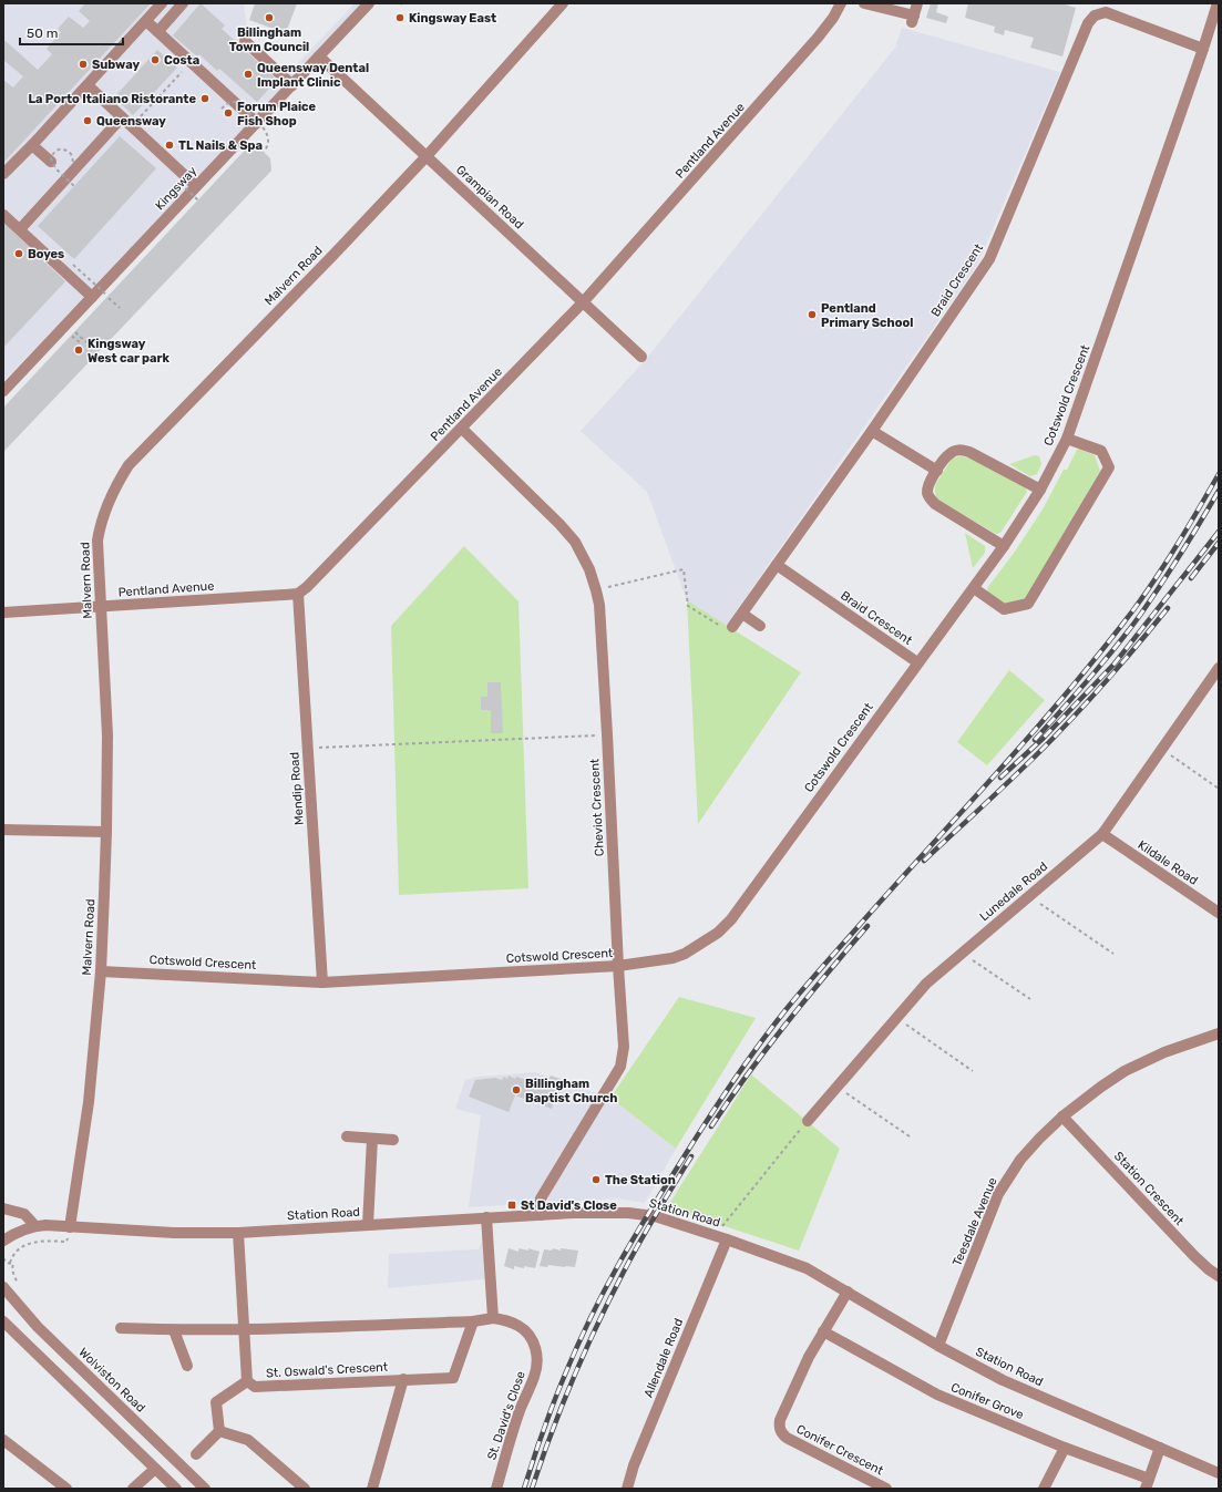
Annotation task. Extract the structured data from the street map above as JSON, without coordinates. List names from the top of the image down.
{
  "streets": {
    "street": [
      "Pentland Avenue",
      "Kingsway",
      "Grampian Road",
      "Malvern Road",
      "Braid Crescent",
      "Cotswold Crescent",
      "Mendip Road",
      "Cheviot Crescent",
      "Kildale Road",
      "Lunedale Road",
      "Station Crescent",
      "Station Road",
      "Teesdale Avenue",
      "Allendale Road",
      "St. Oswald's Crescent",
      "Wolviston Road",
      "Conifer Grove",
      "St. David's Close",
      "Conifer Crescent"
    ]
  },
  "crossings": [
    ["Pentland Avenue", "Grampian Road"],
    ["Pentland Avenue", "Malvern Road"],
    ["Pentland Avenue", "Mendip Road"],
    ["Pentland Avenue", "Cheviot Crescent"],
    ["Kingsway", "Grampian Road"],
    ["Grampian Road", "Malvern Road"],
    ["Malvern Road", "Cotswold Crescent"],
    ["Malvern Road", "Station Road"],
    ["Braid Crescent", "Cotswold Crescent"],
    ["Cotswold Crescent", "Mendip Road"],
    ["Cotswold Crescent", "Cheviot Crescent"],
    ["Cheviot Crescent", "Station Road"],
    ["Kildale Road", "Lunedale Road"],
    ["Station Crescent", "Teesdale Avenue"],
    ["Station Road", "Teesdale Avenue"],
    ["Station Road", "Allendale Road"],
    ["Station Road", "Conifer Crescent"],
    ["Conifer Grove", "Conifer Crescent"]
  ],
  "places": {
    "other": [
      "Billingham Town Council",
      "Kingsway East",
      "Costa",
      "Subway",
      "Queensway Dental Implant Clinic",
      "La Porto Italiano Ristorante",
      "Forum Plaice Fish Shop",
      "Queensway",
      "TL Nails & Spa",
      "Boyes",
      "Pentland Primary School",
      "Kingsway West car park",
      "Billingham Baptist Church",
      "The Station"
    ],
    "transit": ["St David's Close"]
  },
  "scale_bar": "50 m"
}
